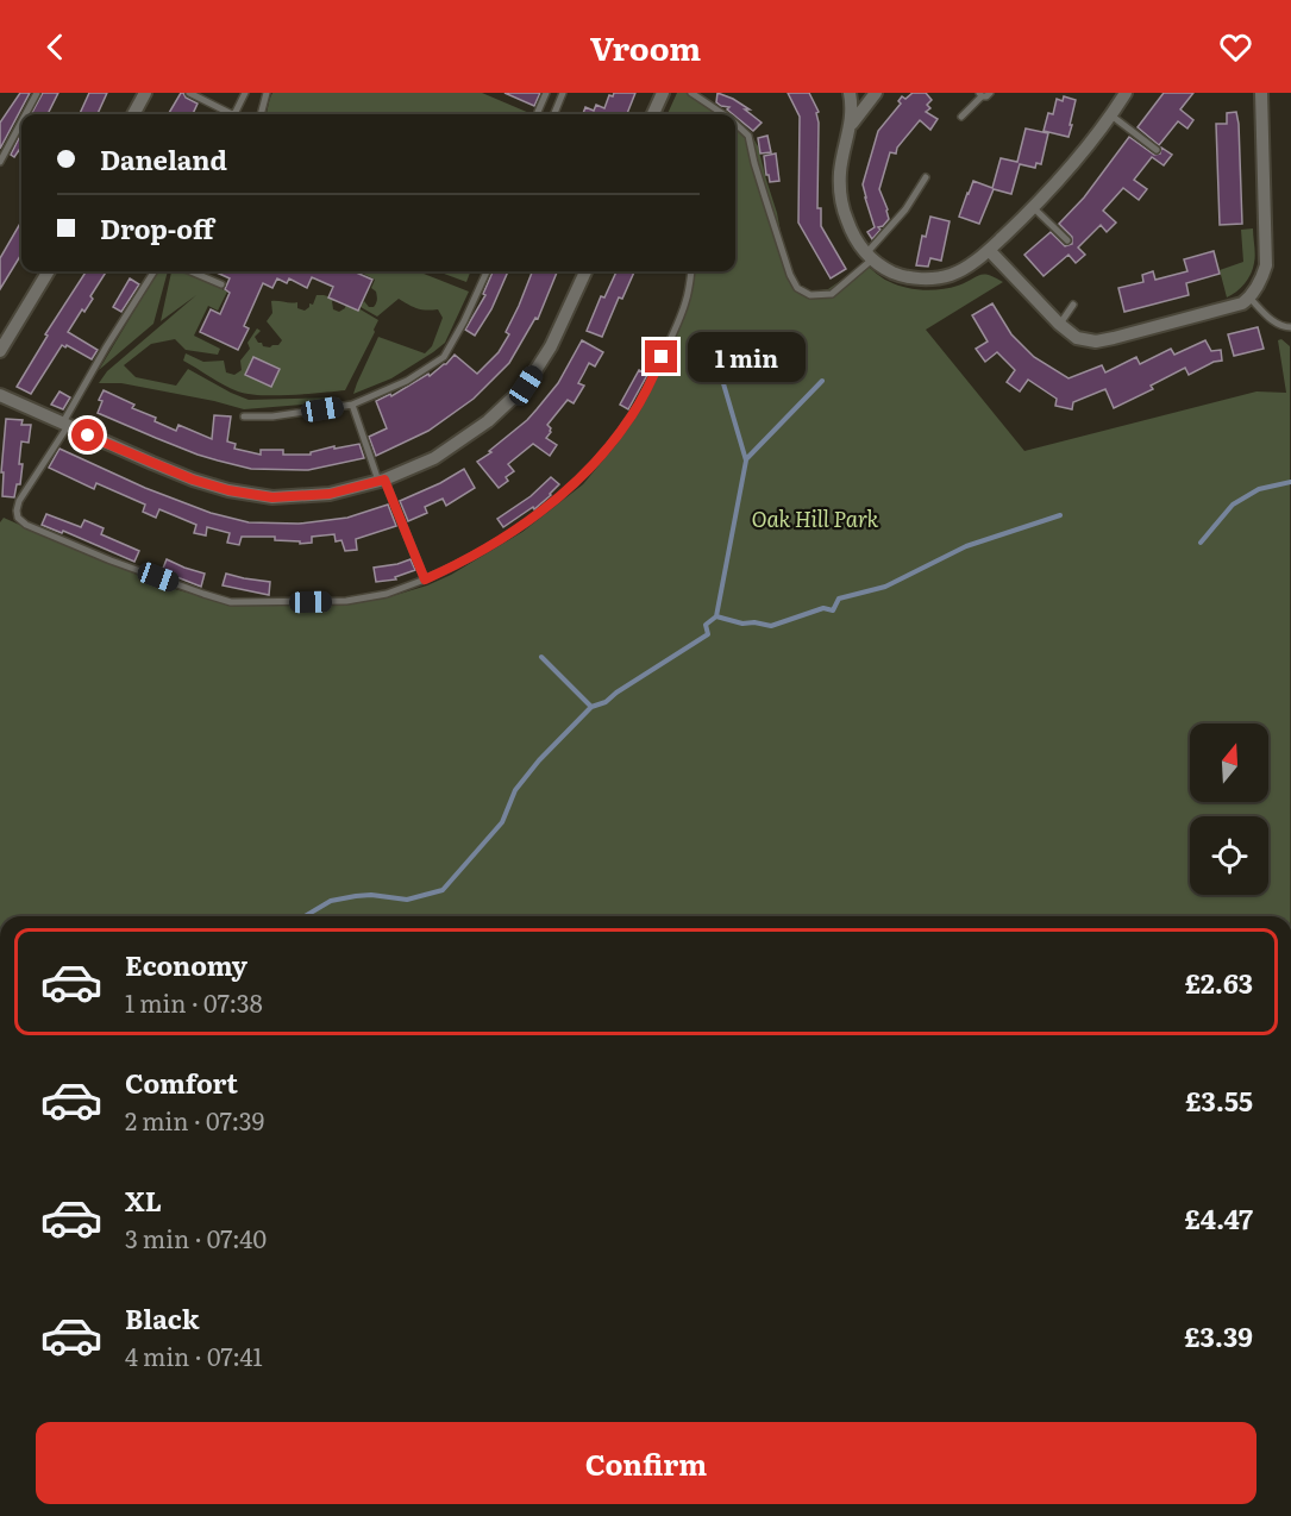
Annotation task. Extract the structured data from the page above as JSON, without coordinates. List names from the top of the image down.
{
  "parks": ["Oak Hill Park"],
  "north": "top",
  "page": {
    "header": "Vroom",
    "banner": ["Daneland", "Drop-off"],
    "bubble": "1 min",
    "list": [
      {
        "name": "Economy",
        "note": "1 min · 07:38",
        "value": "£2.63"
      },
      {
        "name": "Comfort",
        "note": "2 min · 07:39",
        "value": "£3.55"
      },
      {
        "name": "XL",
        "note": "3 min · 07:40",
        "value": "£4.47"
      },
      {
        "name": "Black",
        "note": "4 min · 07:41",
        "value": "£3.39"
      }
    ],
    "buttons": "Confirm"
  }
}
